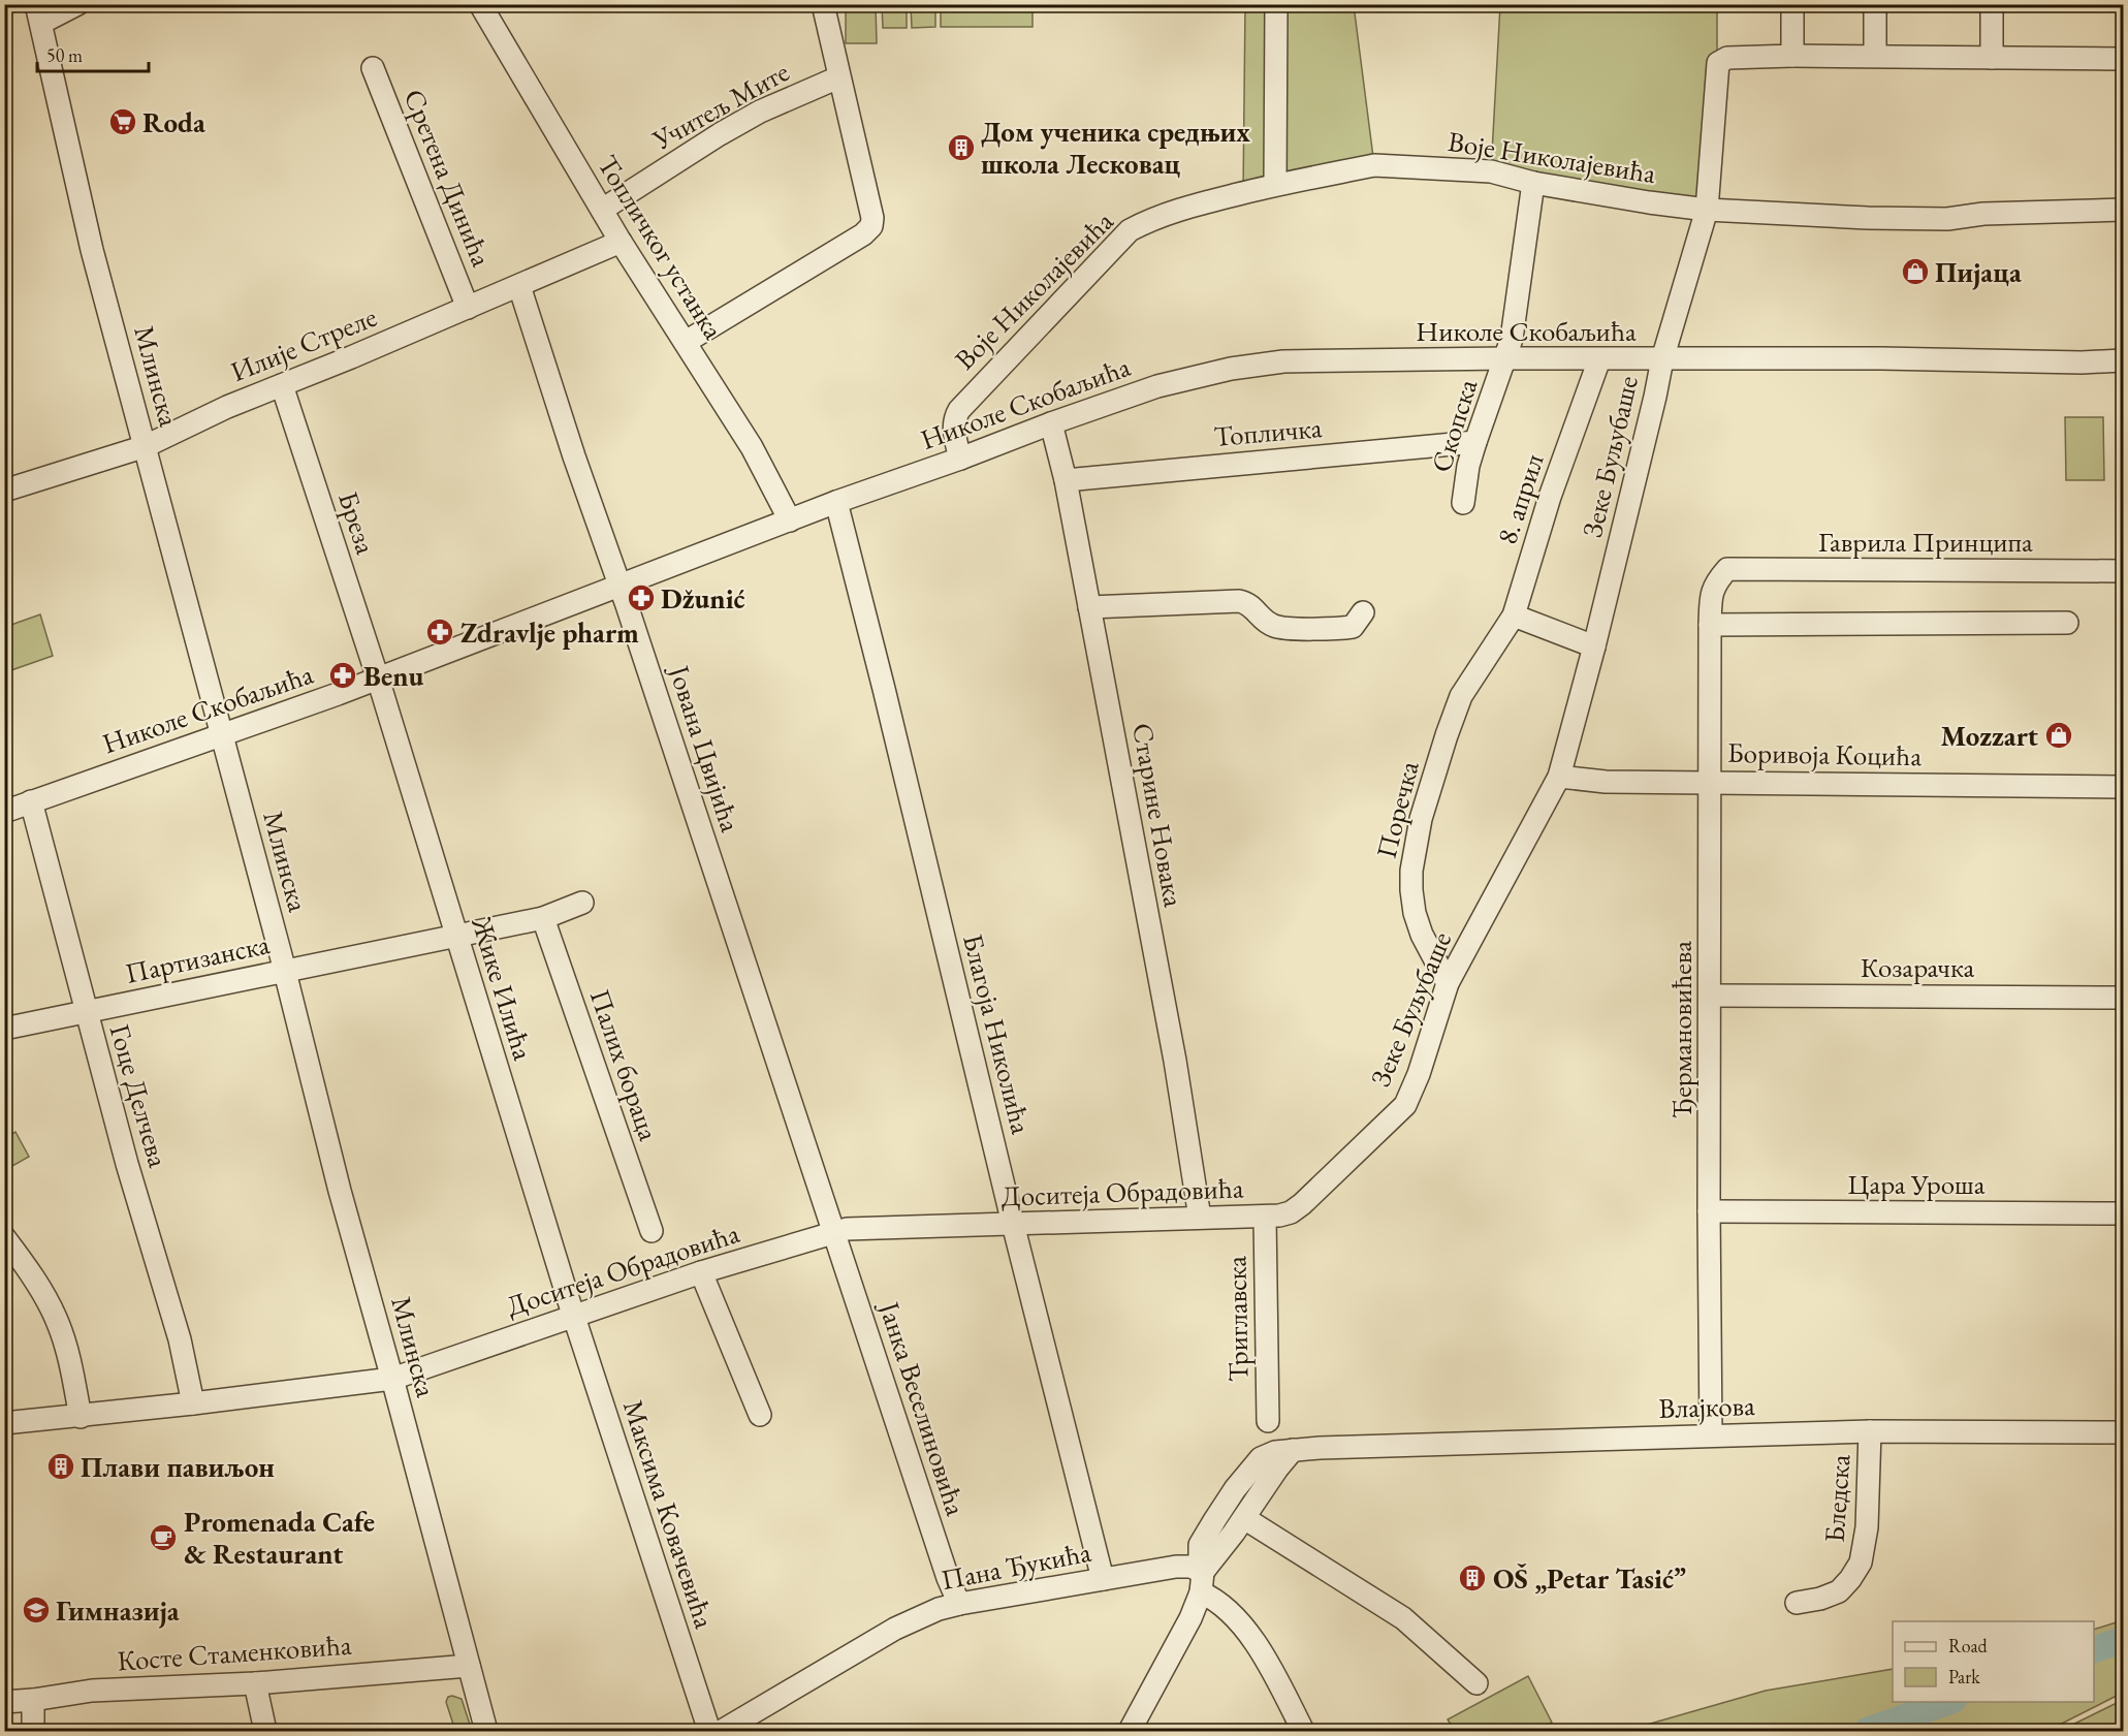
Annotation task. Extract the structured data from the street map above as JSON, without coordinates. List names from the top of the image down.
{
  "streets": {
    "street": [
      "Учитељ Мите",
      "Воје Николајевића",
      "Сретена Динића",
      "Топличког устанка",
      "Николе Скобаљића",
      "Илије Стреле",
      "Млинска",
      "Скопска",
      "Топличка",
      "Зеке Буљубаше",
      "8. април",
      "Бреза",
      "Гаврила Принципа",
      "Јована Цвијића",
      "Боривоја Коцића",
      "Поречка",
      "Старине Новака",
      "Партизанска",
      "Козарачка",
      "Жике Илића",
      "Ђермановићева",
      "Благоја Николића",
      "Палих бораца",
      "Гоце Делчева",
      "Цара Уроша",
      "Доситеја Обрадовића",
      "Триглавска",
      "Влајкова",
      "Јанка Веселиновића",
      "Бледска",
      "Максима Ковачевића",
      "Пана Ђукића",
      "Косте Стаменковића"
    ]
  },
  "crossings": [
    ["Учитељ Мите", "Топличког устанка"],
    ["Воје Николајевића", "Николе Скобаљића"],
    ["Воје Николајевића", "Скопска"],
    ["Воје Николајевића", "Зеке Буљубаше"],
    ["Сретена Динића", "Илије Стреле"],
    ["Топличког устанка", "Николе Скобаљића"],
    ["Топличког устанка", "Илије Стреле"],
    ["Николе Скобаљића", "Млинска"],
    ["Николе Скобаљића", "Скопска"],
    ["Николе Скобаљића", "Зеке Буљубаше"],
    ["Николе Скобаљића", "8. април"],
    ["Николе Скобаљића", "Бреза"],
    ["Николе Скобаљића", "Јована Цвијића"],
    ["Николе Скобаљића", "Старине Новака"],
    ["Николе Скобаљића", "Жике Илића"],
    ["Николе Скобаљића", "Благоја Николића"],
    ["Николе Скобаљића", "Гоце Делчева"],
    ["Илије Стреле", "Млинска"],
    ["Илије Стреле", "Бреза"],
    ["Илије Стреле", "Јована Цвијића"],
    ["Млинска", "Партизанска"],
    ["Млинска", "Доситеја Обрадовића"],
    ["Млинска", "Косте Стаменковића"],
    ["Скопска", "Топличка"],
    ["Топличка", "Старине Новака"],
    ["Зеке Буљубаше", "Поречка"],
    ["Зеке Буљубаше", "Доситеја Обрадовића"],
    ["Зеке Буљубаше", "Триглавска"],
    ["8. април", "Поречка"],
    ["Бреза", "Жике Илића"],
    ["Гаврила Принципа", "Ђермановићева"],
    ["Јована Цвијића", "Доситеја Обрадовића"],
    ["Јована Цвијића", "Јанка Веселиновића"],
    ["Боривоја Коцића", "Ђермановићева"],
    ["Старине Новака", "Доситеја Обрадовића"],
    ["Партизанска", "Жике Илића"],
    ["Партизанска", "Палих бораца"],
    ["Партизанска", "Гоце Делчева"],
    ["Козарачка", "Ђермановићева"],
    ["Жике Илића", "Доситеја Обрадовића"],
    ["Жике Илића", "Максима Ковачевића"],
    ["Ђермановићева", "Цара Уроша"],
    ["Ђермановићева", "Влајкова"],
    ["Благоја Николића", "Доситеја Обрадовића"],
    ["Благоја Николића", "Пана Ђукића"],
    ["Гоце Делчева", "Доситеја Обрадовића"],
    ["Доситеја Обрадовића", "Триглавска"],
    ["Доситеја Обрадовића", "Јанка Веселиновића"],
    ["Доситеја Обрадовића", "Максима Ковачевића"],
    ["Триглавска", "Влајкова"],
    ["Влајкова", "Бледска"],
    ["Јанка Веселиновића", "Пана Ђукића"]
  ],
  "places": {
    "supermarket": ["Roda"],
    "building": ["Дом ученика средњих школа Лесковац", "Плави павиљон", "OŠ „Petar Tasić”"],
    "shop": ["Пијаца", "Mozzart"],
    "pharmacy": ["Džunić", "Zdravlje pharm", "Benu"],
    "cafe": ["Promenada Cafe & Restaurant"],
    "school or university": ["Гимназија"]
  },
  "legend": ["Road", "Park"],
  "scale_bar": "50 m"
}
